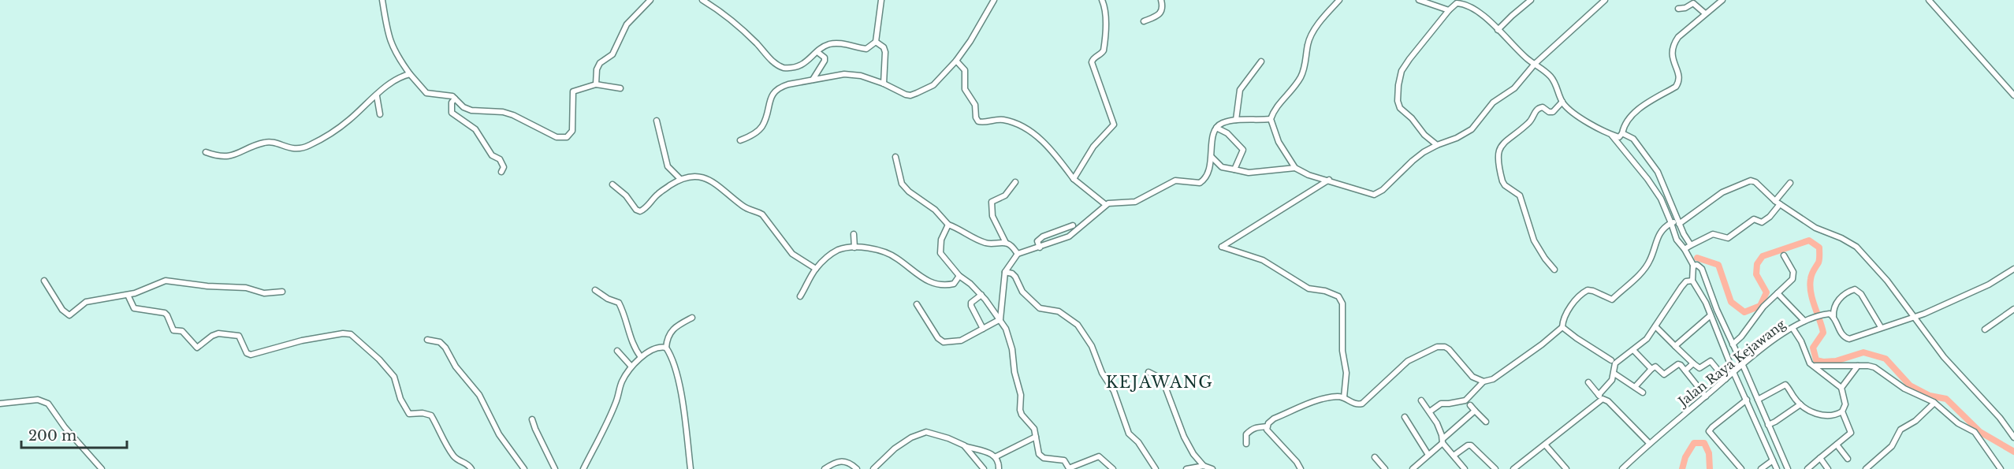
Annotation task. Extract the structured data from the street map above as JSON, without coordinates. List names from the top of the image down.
{
  "streets": {
    "street": ["Jalan Raya Kejawang"]
  },
  "districts": ["KEJAWANG"],
  "scale_bar": "200 m"
}
